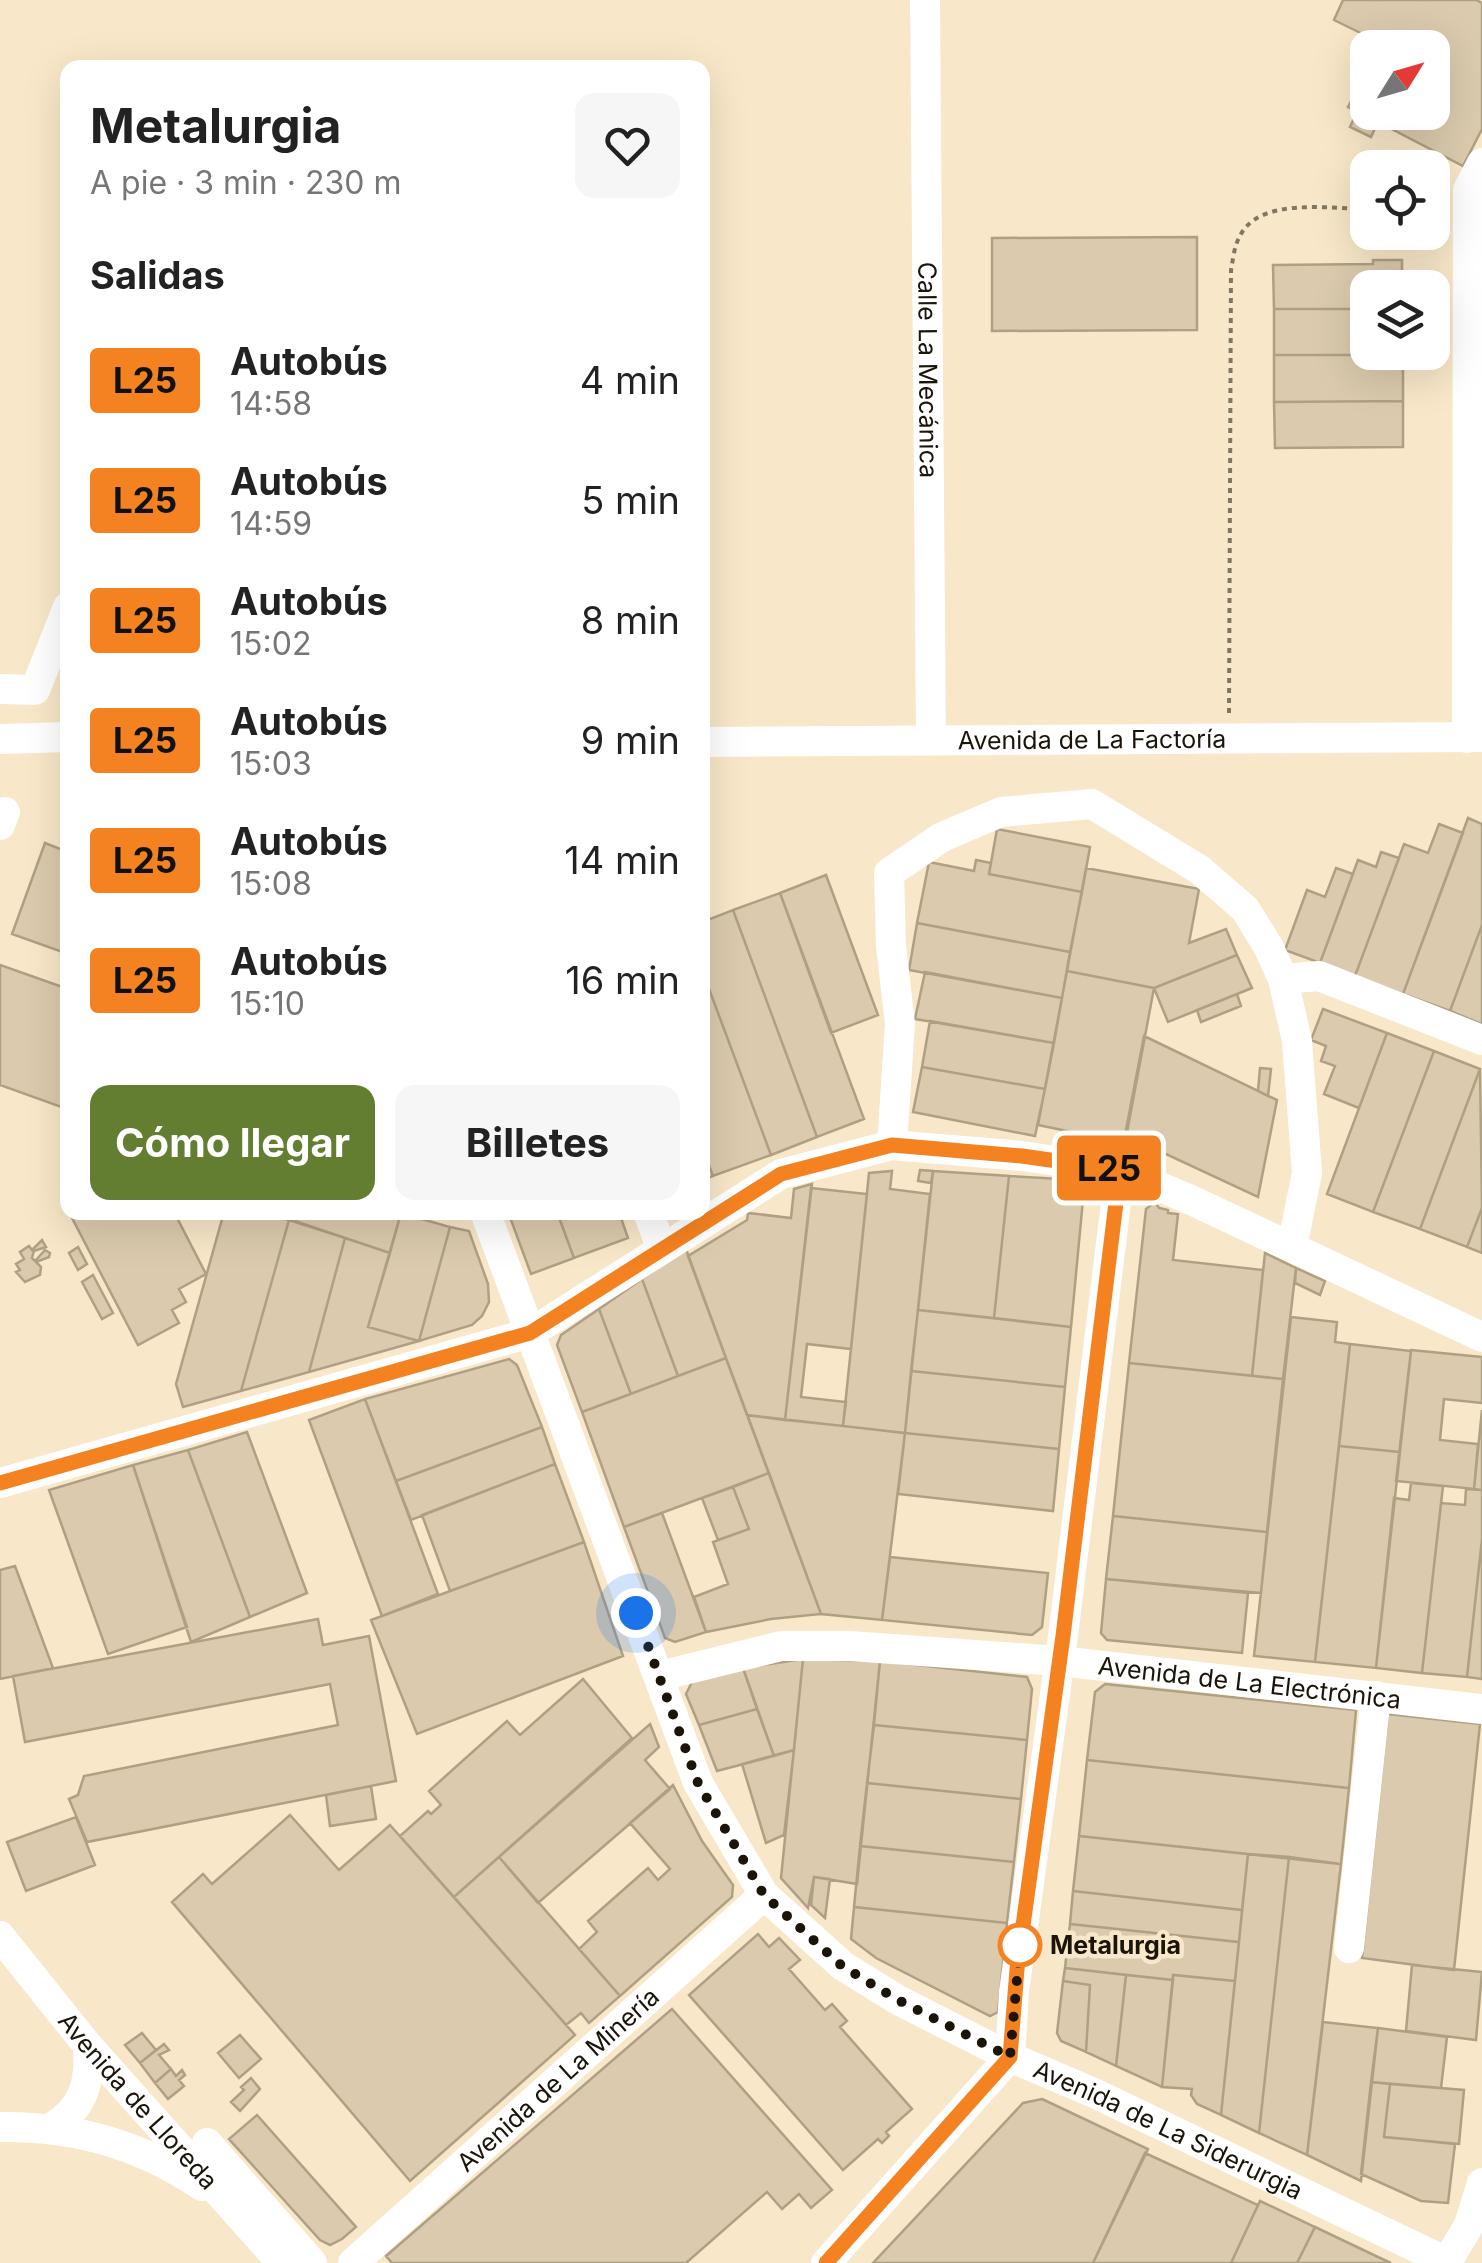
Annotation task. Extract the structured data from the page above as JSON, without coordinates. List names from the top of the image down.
{
  "streets": {
    "street": [
      "Calle La Mecánica",
      "Avenida de La Factoría",
      "Avenida de La Electrónica",
      "Avenida de La Minería",
      "Avenida de Lloreda",
      "Avenida de La Siderurgia"
    ]
  },
  "crossings": [
    ["Calle La Mecánica", "Avenida de La Factoría"],
    ["Avenida de La Electrónica", "Avenida de La Siderurgia"],
    ["Avenida de La Minería", "Avenida de La Siderurgia"]
  ],
  "places": ["Metalurgia"],
  "lines": ["bus line L25"],
  "north": "top right",
  "page": {
    "on_map": "L25",
    "heading": [
      ["Metalurgia", "A pie · 3 min · 230 m"],
      "Salidas"
    ],
    "list": [
      {
        "mark": "L25",
        "name": "Autobús",
        "note": "14:58",
        "value": "4 min"
      },
      {
        "mark": "L25",
        "name": "Autobús",
        "note": "14:59",
        "value": "5 min"
      },
      {
        "mark": "L25",
        "name": "Autobús",
        "note": "15:02",
        "value": "8 min"
      },
      {
        "mark": "L25",
        "name": "Autobús",
        "note": "15:03",
        "value": "9 min"
      },
      {
        "mark": "L25",
        "name": "Autobús",
        "note": "15:08",
        "value": "14 min"
      },
      {
        "mark": "L25",
        "name": "Autobús",
        "note": "15:10",
        "value": "16 min"
      }
    ],
    "buttons": ["Cómo llegar", "Billetes"]
  }
}
